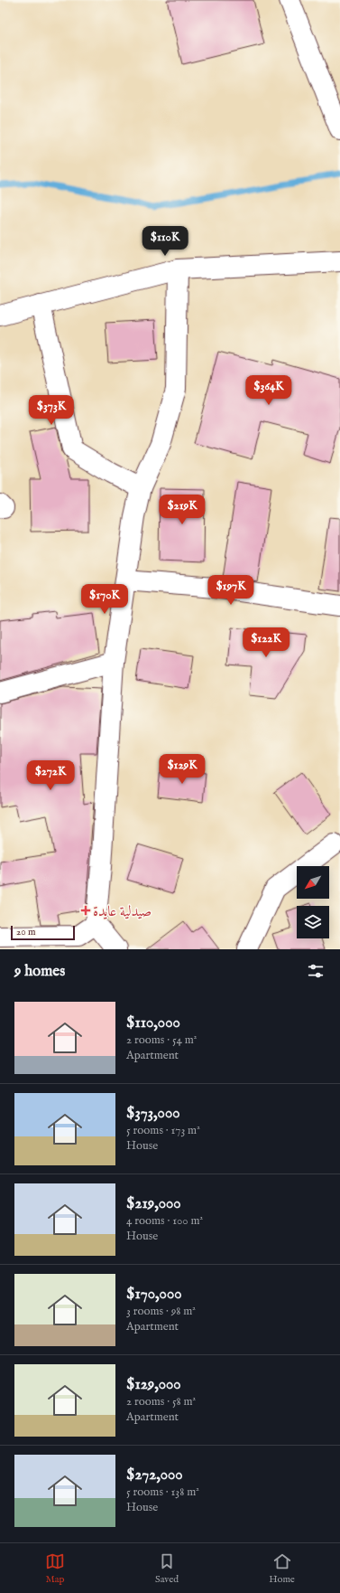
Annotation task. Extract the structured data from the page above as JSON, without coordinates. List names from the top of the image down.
{
  "places": {
    "health": ["صيدلية عايدة"]
  },
  "scale_bar": "20 m",
  "north": "bottom left",
  "page": {
    "price": [
      "$110K",
      "$364K",
      "$373K",
      "$219K",
      "$197K",
      "$170K",
      "$122K",
      "$129K",
      "$272K"
    ],
    "scale": "20 m",
    "heading": "9 homes",
    "list": [
      {
        "name": "$110,000",
        "note": "2 rooms · 54 m² · Apartment"
      },
      {
        "name": "$373,000",
        "note": "5 rooms · 173 m² · House"
      },
      {
        "name": "$219,000",
        "note": "4 rooms · 100 m² · House"
      },
      {
        "name": "$170,000",
        "note": "3 rooms · 98 m² · Apartment"
      },
      {
        "name": "$129,000",
        "note": "2 rooms · 58 m² · Apartment"
      },
      {
        "name": "$272,000",
        "note": "5 rooms · 138 m² · House"
      }
    ],
    "tabs": ["Map", "Saved", "Home"]
  }
}
